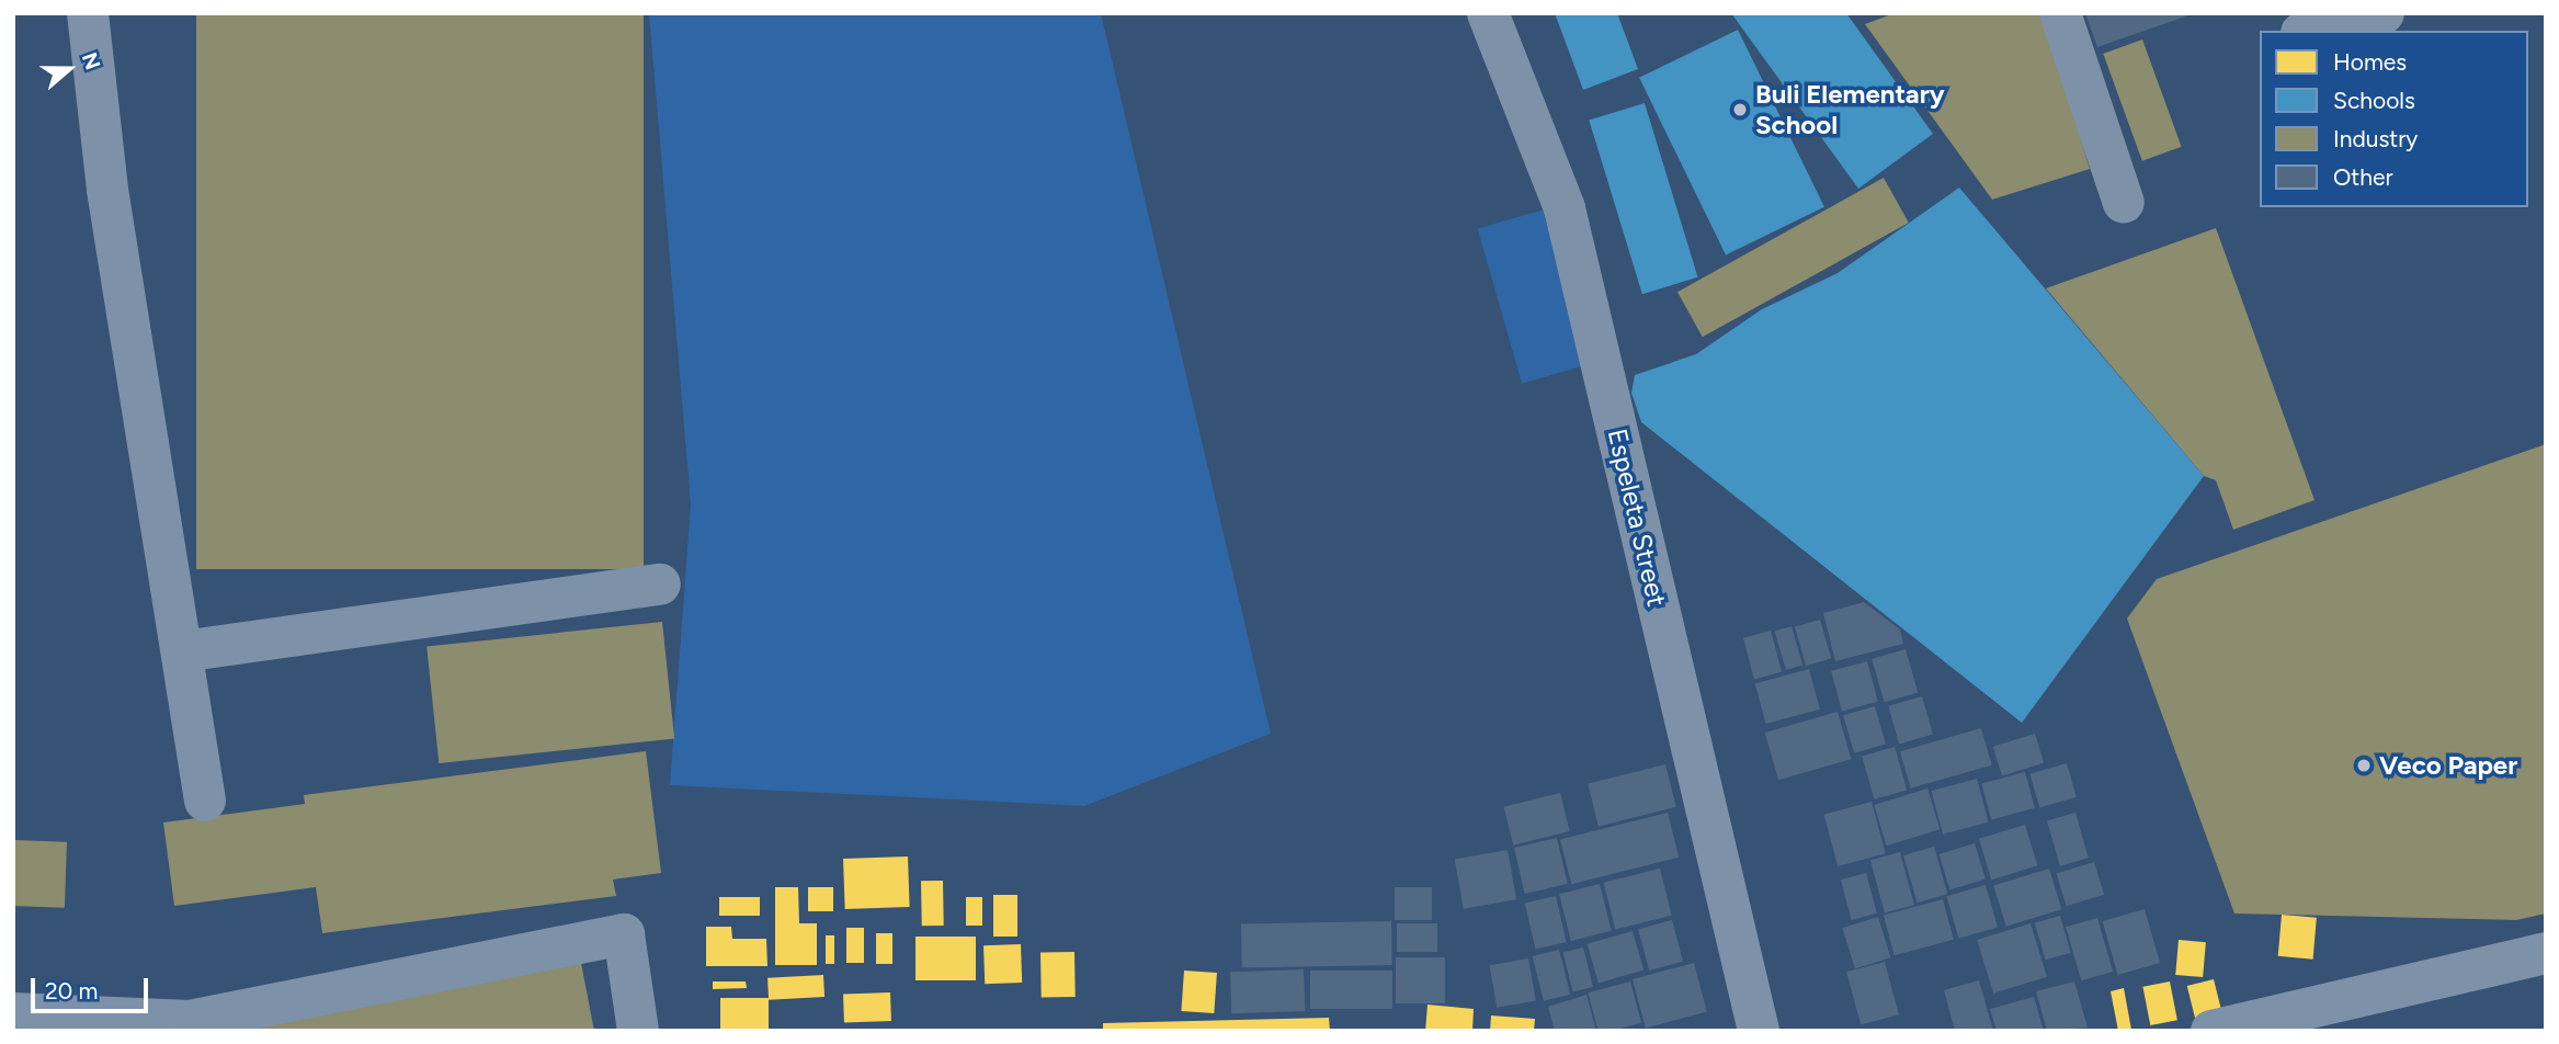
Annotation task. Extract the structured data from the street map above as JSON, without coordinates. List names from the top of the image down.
{
  "streets": {
    "street": ["Espeleta Street"]
  },
  "places": ["Buli Elementary School", "Veco Paper"],
  "legend": [
    "Homes",
    "Schools",
    "Industry",
    "Other"
  ],
  "scale_bar": "20 m",
  "north": "right"
}
